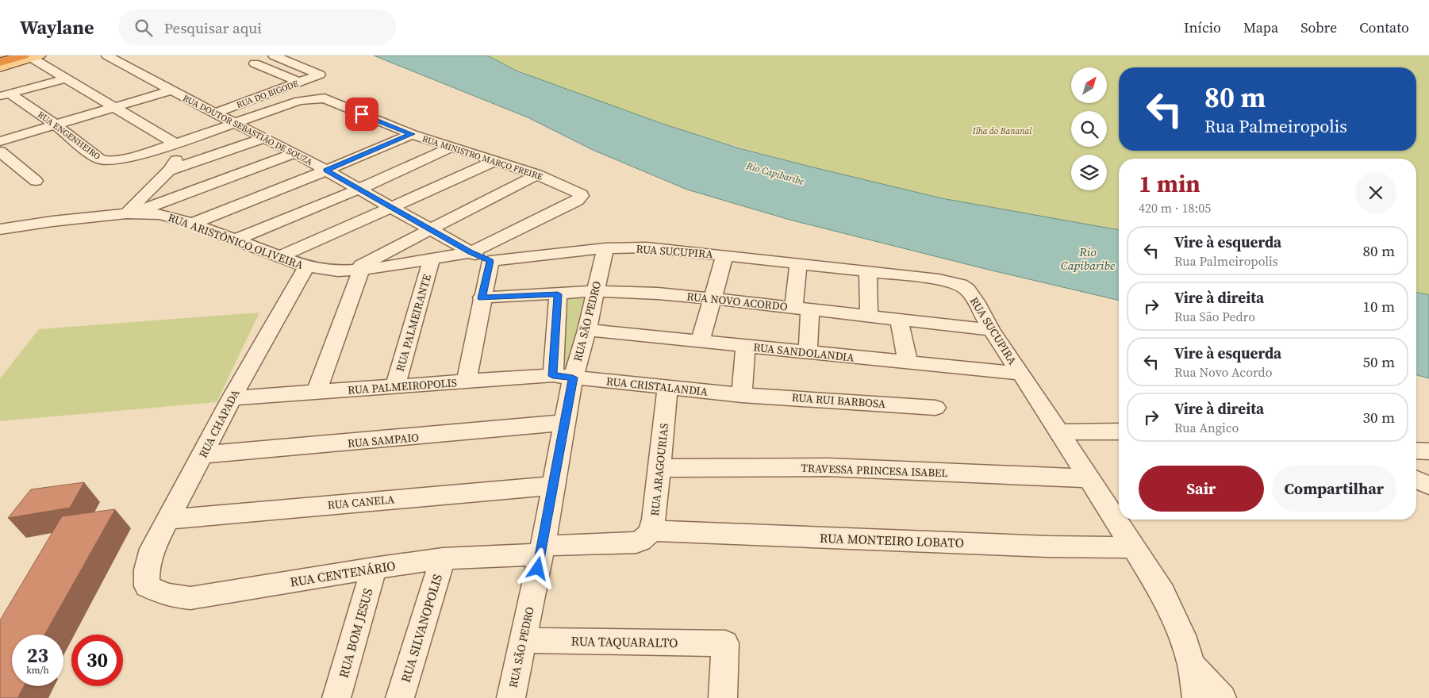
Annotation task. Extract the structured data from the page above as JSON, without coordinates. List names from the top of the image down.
{
  "streets": {
    "street": [
      "RUA DO BIGODE",
      "RUA DOUTOR SEBASTIÃO DE SOUZA",
      "RUA ENGENHEIRO",
      "RUA MINISTRO MARÇO FREIRE",
      "RUA ARISTÔNICO OLIVEIRA",
      "RUA SUCUPIRA",
      "RUA NOVO ACORDO",
      "RUA SÃO PEDRO",
      "RUA PALMEIRANTE",
      "RUA SANDOLANDIA",
      "RUA PALMEIROPOLIS",
      "RUA CRISTALANDIA",
      "RUA RUI BARBOSA",
      "RUA CHAPADA",
      "RUA SAMPAIO",
      "RUA ARAGOURIAS",
      "TRAVESSA PRINCESA ISABEL",
      "RUA CANELA",
      "RUA MONTEIRO LOBATO",
      "RUA CENTENÁRIO",
      "RUA SILVANOPOLIS",
      "RUA BOM JESUS",
      "RUA TAQUARALTO"
    ]
  },
  "crossings": [
    ["RUA DO BIGODE", "RUA DOUTOR SEBASTIÃO DE SOUZA"],
    ["RUA DOUTOR SEBASTIÃO DE SOUZA", "RUA MINISTRO MARÇO FREIRE"],
    ["RUA DOUTOR SEBASTIÃO DE SOUZA", "RUA ARISTÔNICO OLIVEIRA"],
    ["RUA MINISTRO MARÇO FREIRE", "RUA ARISTÔNICO OLIVEIRA"],
    ["RUA ARISTÔNICO OLIVEIRA", "RUA PALMEIRANTE"],
    ["RUA ARISTÔNICO OLIVEIRA", "RUA CHAPADA"],
    ["RUA SUCUPIRA", "RUA NOVO ACORDO"],
    ["RUA SUCUPIRA", "RUA SÃO PEDRO"],
    ["RUA SUCUPIRA", "RUA SANDOLANDIA"],
    ["RUA SUCUPIRA", "TRAVESSA PRINCESA ISABEL"],
    ["RUA SUCUPIRA", "RUA MONTEIRO LOBATO"],
    ["RUA NOVO ACORDO", "RUA SÃO PEDRO"],
    ["RUA SÃO PEDRO", "RUA SANDOLANDIA"],
    ["RUA SÃO PEDRO", "RUA PALMEIROPOLIS"],
    ["RUA SÃO PEDRO", "RUA CRISTALANDIA"],
    ["RUA SÃO PEDRO", "RUA SAMPAIO"],
    ["RUA SÃO PEDRO", "RUA CANELA"],
    ["RUA SÃO PEDRO", "RUA CENTENÁRIO"],
    ["RUA SÃO PEDRO", "RUA TAQUARALTO"],
    ["RUA PALMEIRANTE", "RUA PALMEIROPOLIS"],
    ["RUA PALMEIROPOLIS", "RUA CRISTALANDIA"],
    ["RUA PALMEIROPOLIS", "RUA CHAPADA"],
    ["RUA CRISTALANDIA", "RUA RUI BARBOSA"],
    ["RUA CRISTALANDIA", "RUA ARAGOURIAS"],
    ["RUA CHAPADA", "RUA SAMPAIO"],
    ["RUA CHAPADA", "RUA CANELA"],
    ["RUA CHAPADA", "RUA CENTENÁRIO"],
    ["RUA ARAGOURIAS", "TRAVESSA PRINCESA ISABEL"],
    ["RUA ARAGOURIAS", "RUA MONTEIRO LOBATO"],
    ["RUA ARAGOURIAS", "RUA CENTENÁRIO"],
    ["RUA MONTEIRO LOBATO", "RUA CENTENÁRIO"],
    ["RUA CENTENÁRIO", "RUA SILVANOPOLIS"],
    ["RUA CENTENÁRIO", "RUA BOM JESUS"]
  ],
  "water": ["Rio Capibaribe"],
  "parks": ["Ilha do Bananal"],
  "north": "top right",
  "page": {
    "header": "Waylane",
    "search": "Pesquisar aqui",
    "nav": [
      "Início",
      "Mapa",
      "Sobre",
      "Contato"
    ],
    "turn": ["80 m", "Rua Palmeiropolis"],
    "heading": ["1 min", "420 m · 18:05"],
    "list": [
      {
        "name": "Vire à esquerda",
        "note": "Rua Palmeiropolis",
        "value": "80 m"
      },
      {
        "name": "Vire à direita",
        "note": "Rua São Pedro",
        "value": "10 m"
      },
      {
        "name": "Vire à esquerda",
        "note": "Rua Novo Acordo",
        "value": "50 m"
      },
      {
        "name": "Vire à direita",
        "note": "Rua Angico",
        "value": "30 m"
      }
    ],
    "buttons": ["Sair", "Compartilhar"],
    "speed": "23 km/h",
    "limit": "30"
  }
}
